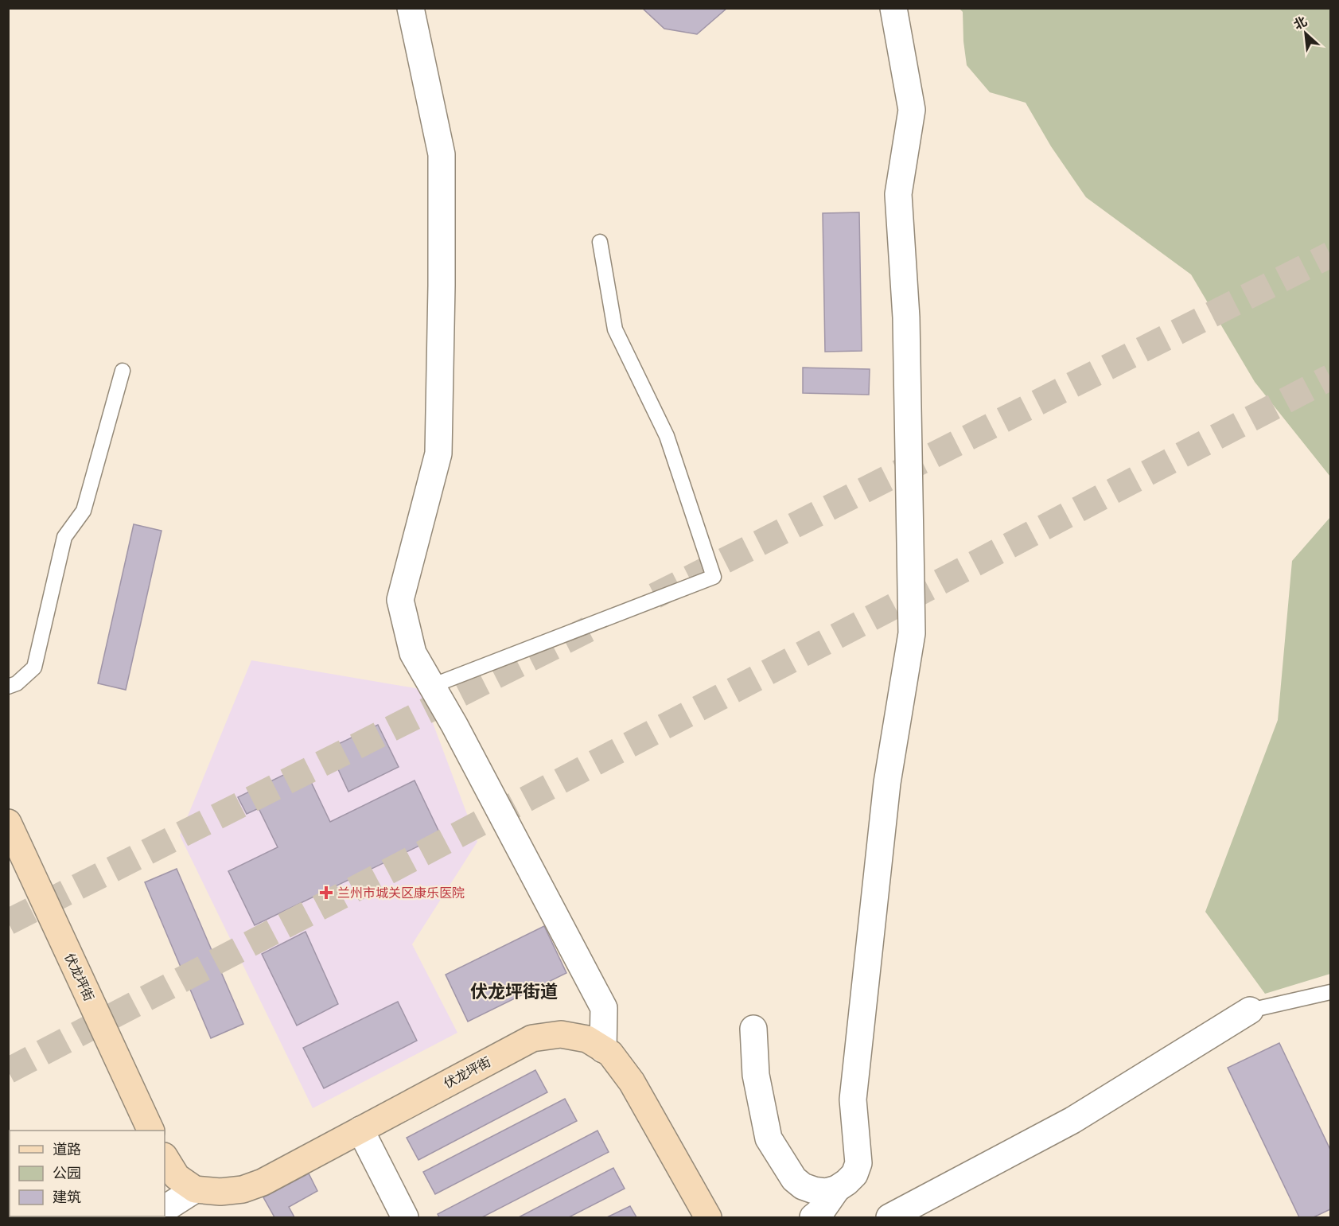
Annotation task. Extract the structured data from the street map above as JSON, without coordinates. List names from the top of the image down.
{
  "streets": {
    "main road": ["伏龙坪街"]
  },
  "districts": ["伏龙坪街道"],
  "places": {
    "health": ["兰州市城关区康乐医院"]
  },
  "legend": ["道路", "公园", "建筑"],
  "north": "top left"
}
